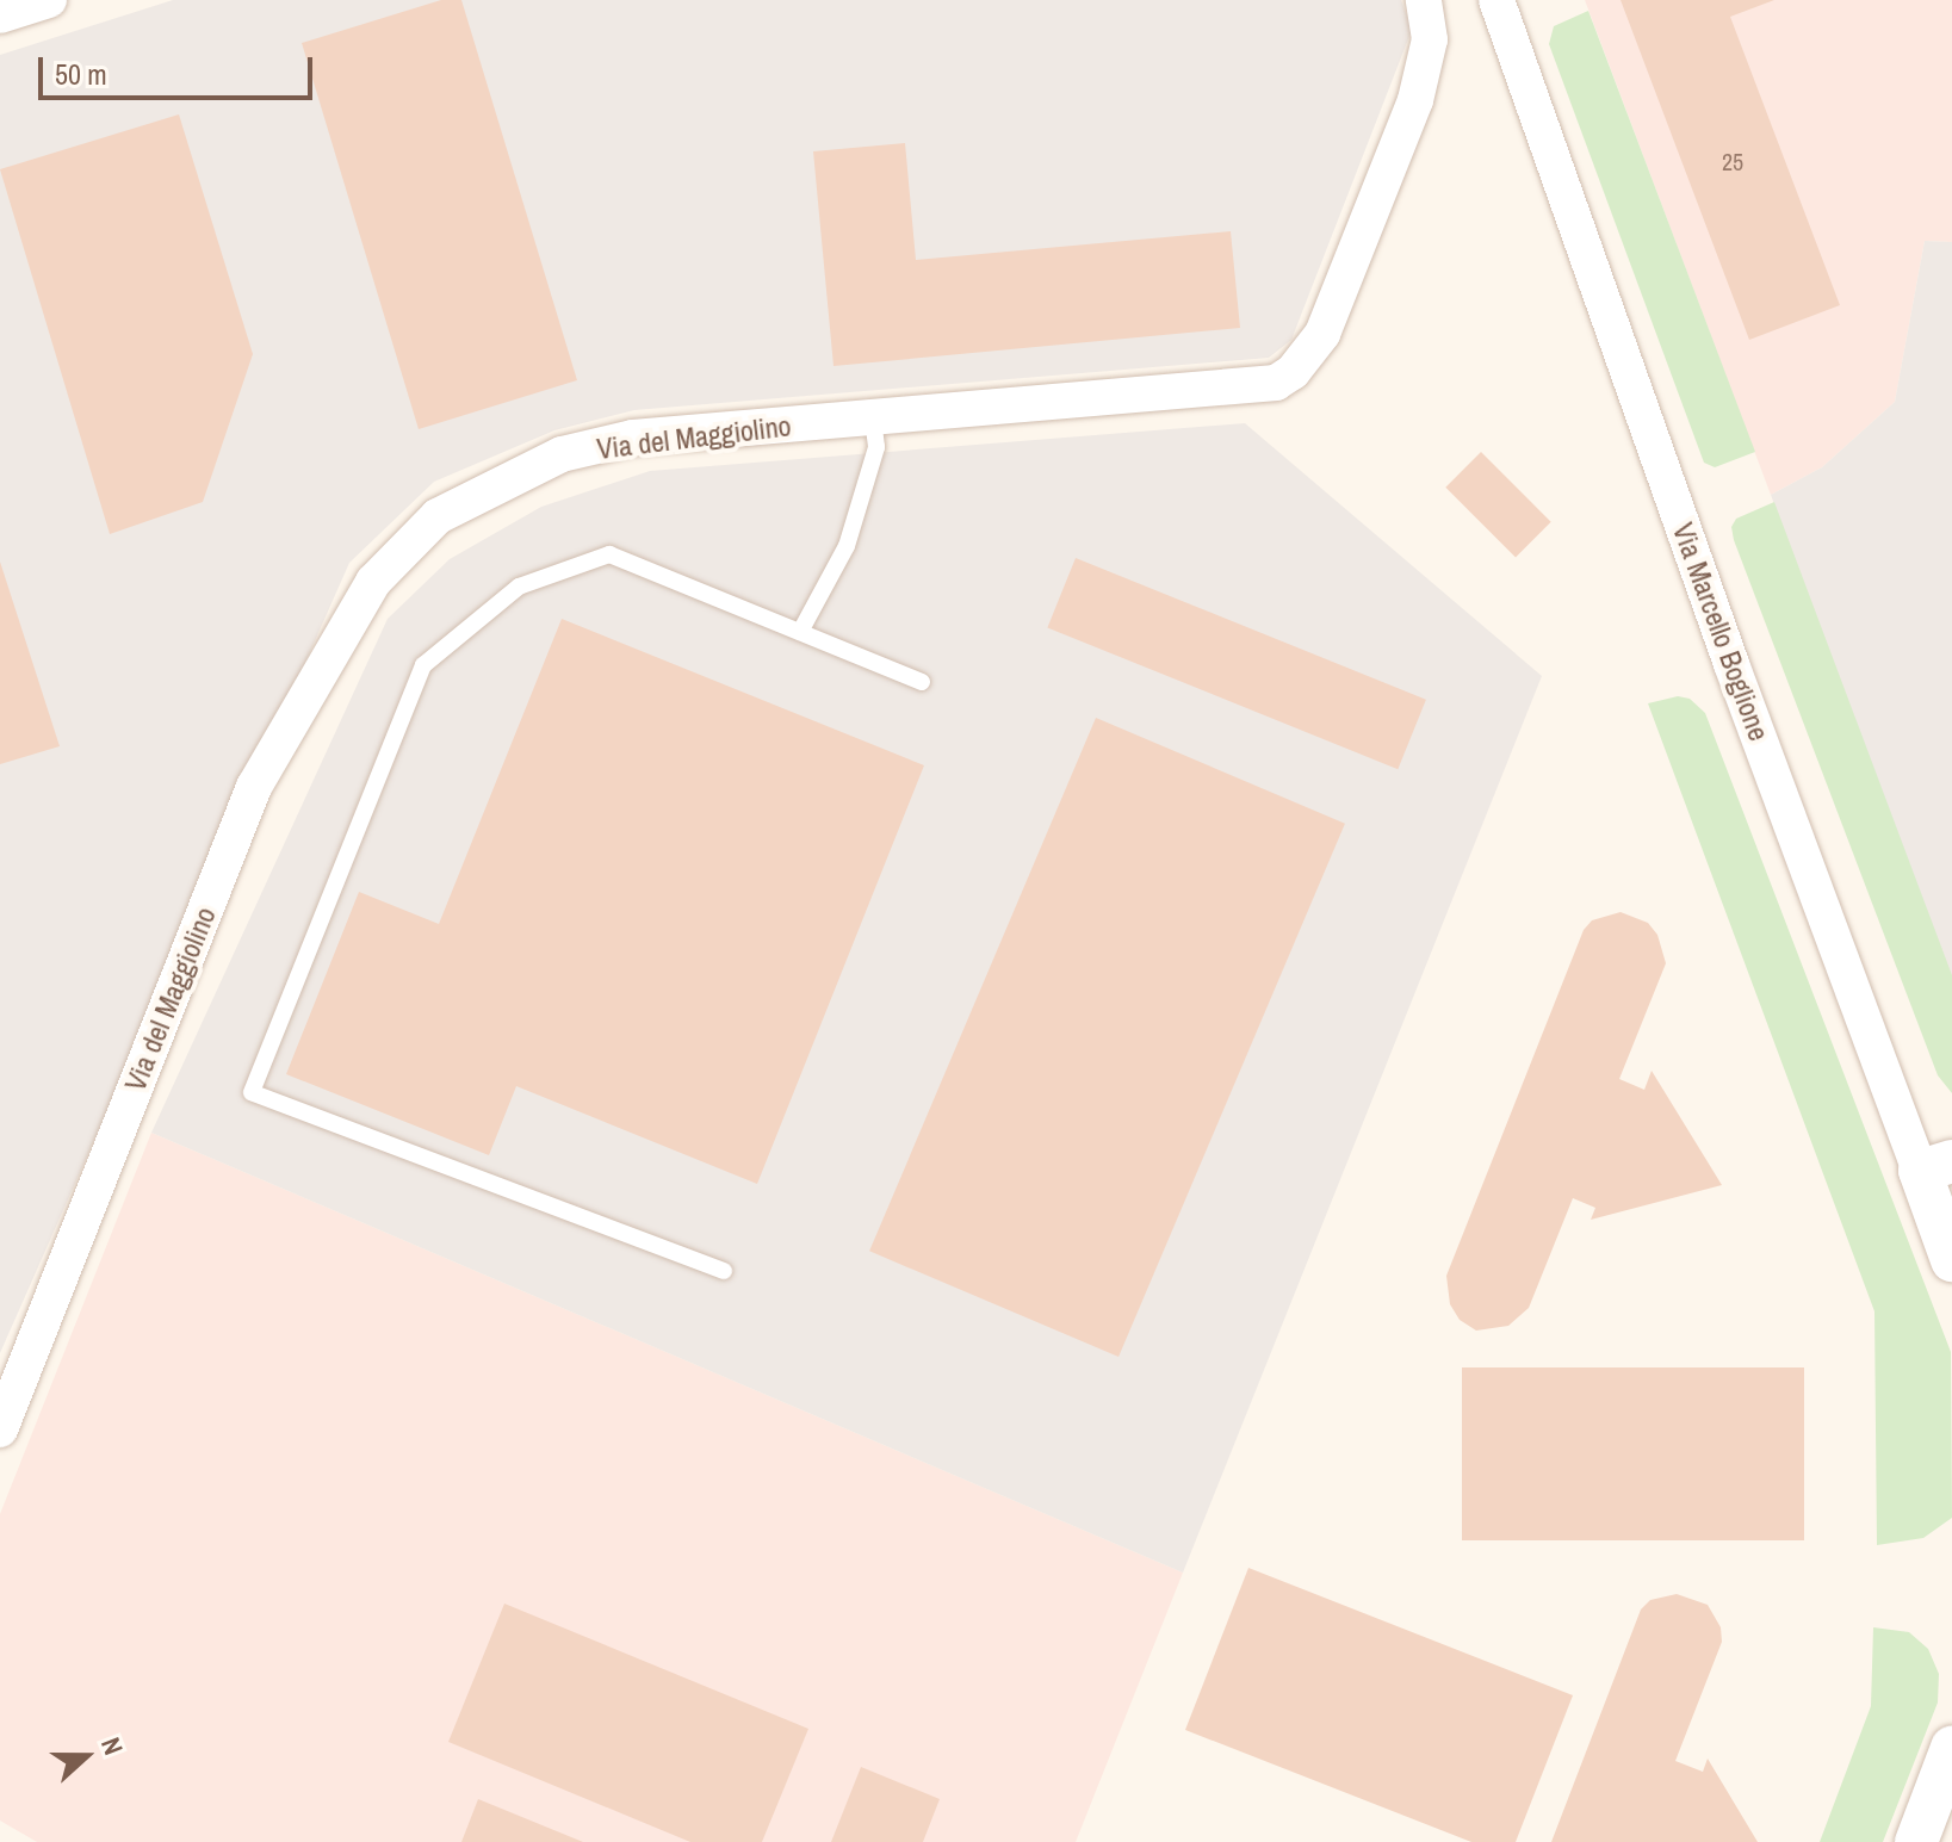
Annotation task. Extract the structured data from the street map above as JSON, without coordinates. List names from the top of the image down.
{
  "streets": {
    "street": ["Via del Maggiolino", "Via Marcello Boglione"]
  },
  "house_numbers": ["25"],
  "scale_bar": "50 m",
  "north": "right"
}
